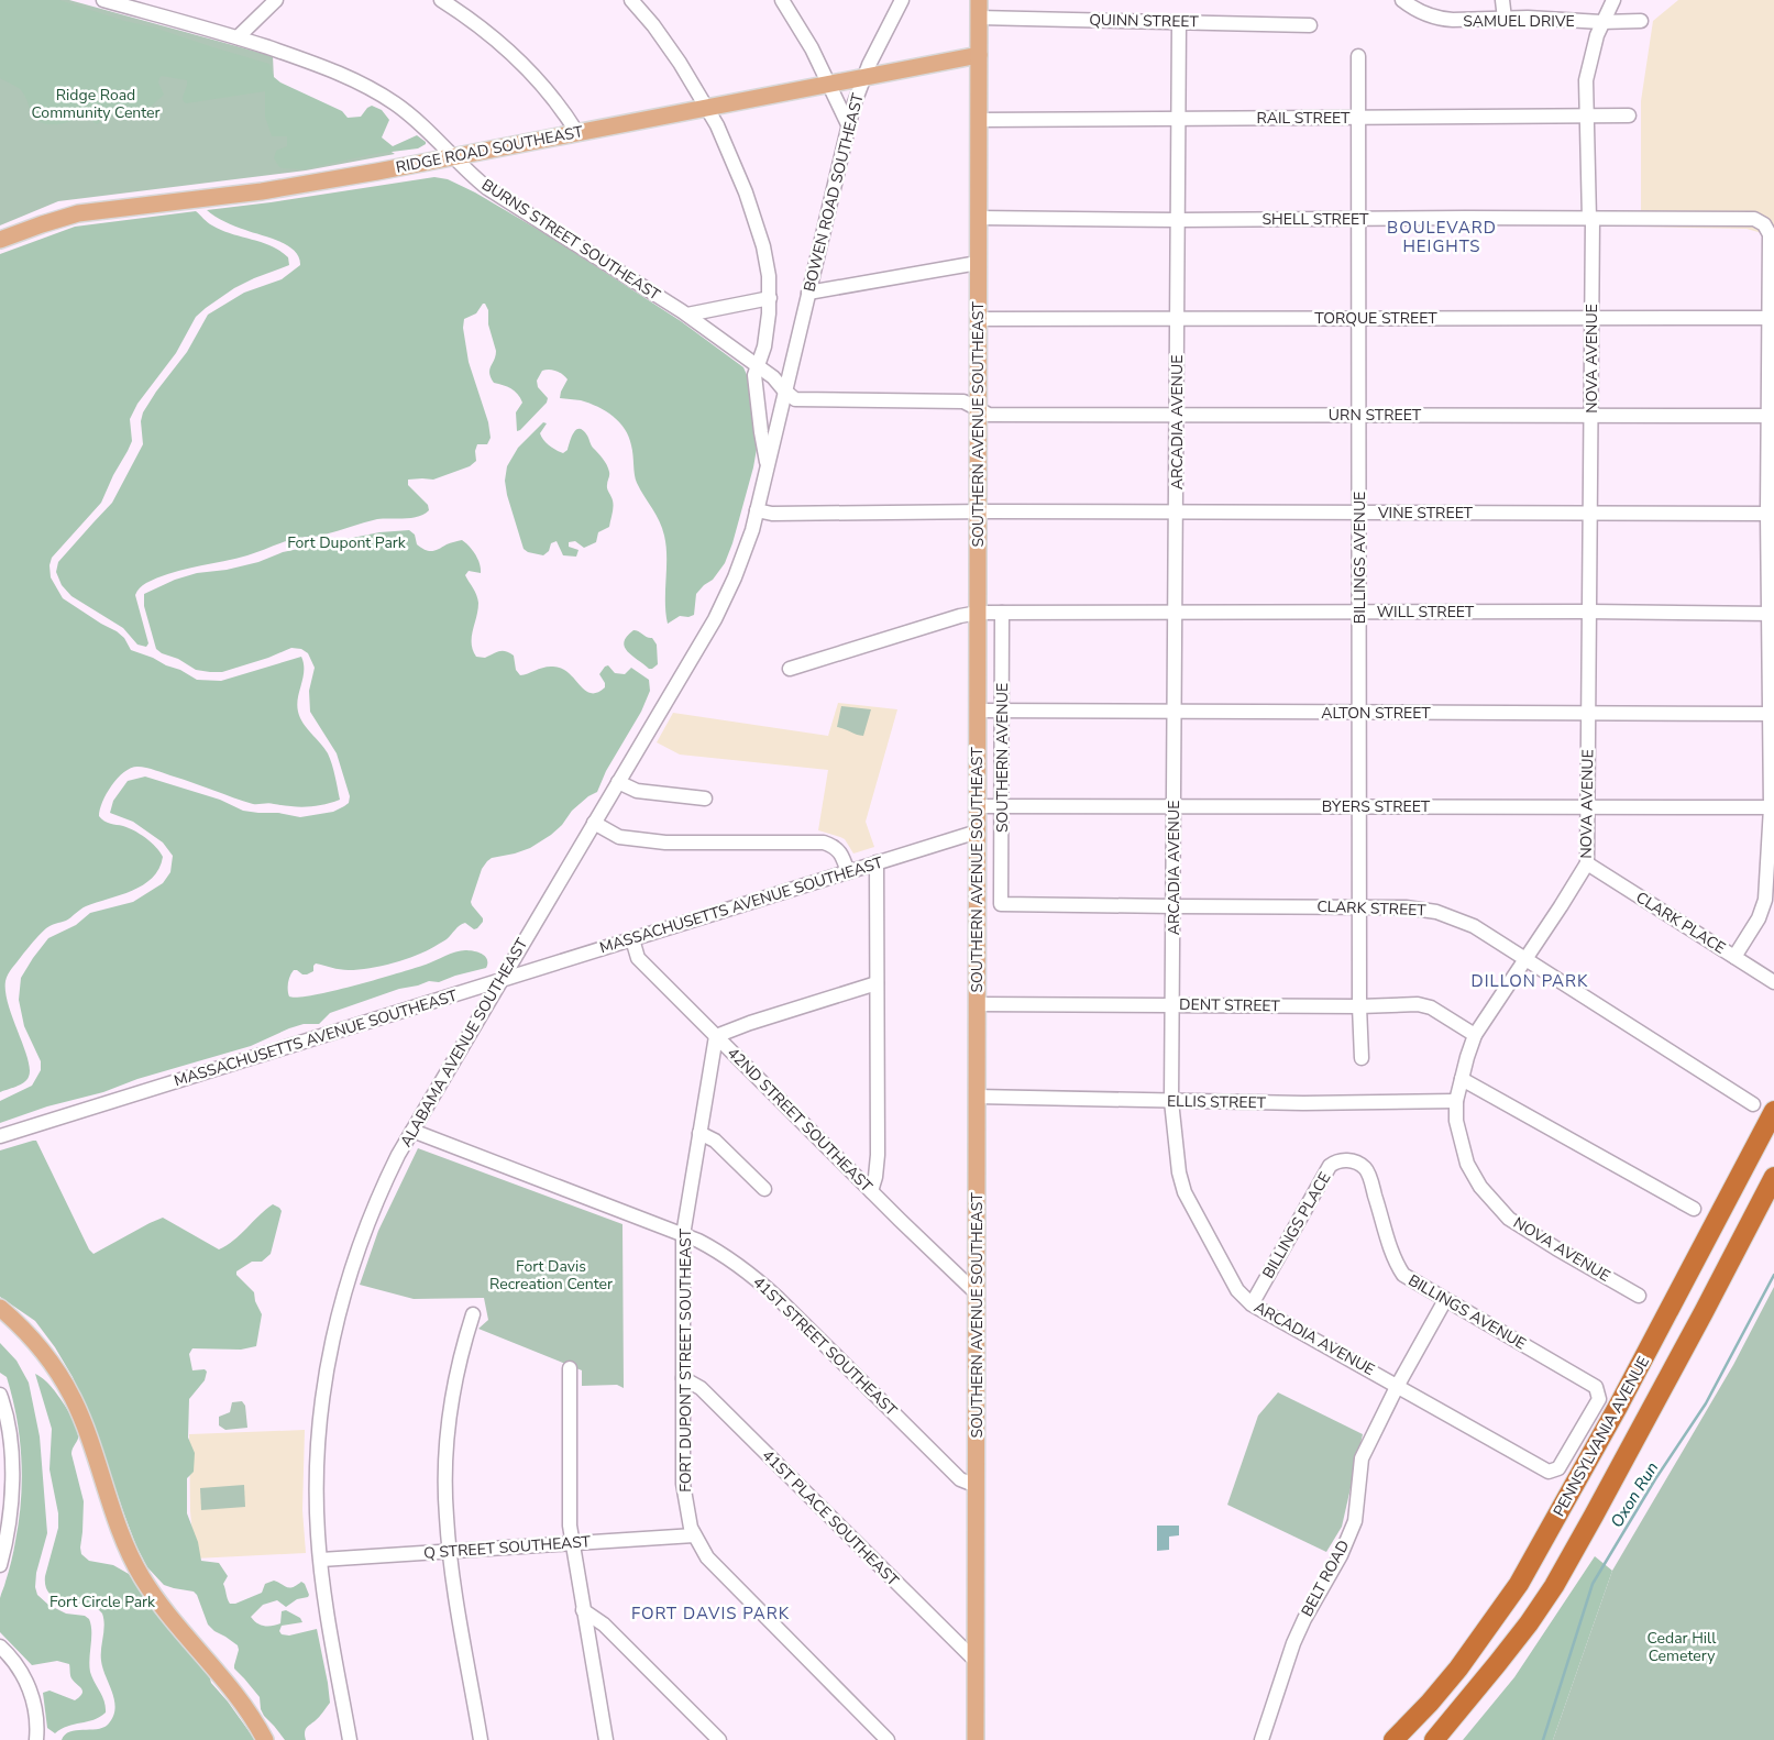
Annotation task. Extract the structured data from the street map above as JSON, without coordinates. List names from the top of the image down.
{
  "streets": {
    "highway": ["PENNSYLVANIA AVENUE"],
    "main road": ["RIDGE ROAD SOUTHEAST", "SOUTHERN AVENUE SOUTHEAST"],
    "street": [
      "QUINN STREET",
      "SAMUEL DRIVE",
      "RAIL STREET",
      "BOWEN ROAD SOUTHEAST",
      "SHELL STREET",
      "BURNS STREET SOUTHEAST",
      "TORQUE STREET",
      "NOVA AVENUE",
      "URN STREET",
      "ARCADIA AVENUE",
      "VINE STREET",
      "BILLINGS AVENUE",
      "WILL STREET",
      "ALTON STREET",
      "SOUTHERN AVENUE",
      "BYERS STREET",
      "MASSACHUSETTS AVENUE SOUTHEAST",
      "CLARK STREET",
      "CLARK PLACE",
      "DENT STREET",
      "ALABAMA AVENUE SOUTHEAST",
      "ELLIS STREET",
      "42ND STREET SOUTHEAST",
      "BILLINGS PLACE",
      "41ST STREET SOUTHEAST",
      "FORT DUPONT STREET SOUTHEAST",
      "41ST PLACE SOUTHEAST",
      "Q STREET SOUTHEAST",
      "BELT ROAD"
    ]
  },
  "crossings": [
    ["QUINN STREET", "ARCADIA AVENUE"],
    ["QUINN STREET", "SOUTHERN AVENUE SOUTHEAST"],
    ["SAMUEL DRIVE", "NOVA AVENUE"],
    ["RAIL STREET", "NOVA AVENUE"],
    ["RAIL STREET", "ARCADIA AVENUE"],
    ["RAIL STREET", "SOUTHERN AVENUE SOUTHEAST"],
    ["RAIL STREET", "BILLINGS AVENUE"],
    ["RIDGE ROAD SOUTHEAST", "BOWEN ROAD SOUTHEAST"],
    ["RIDGE ROAD SOUTHEAST", "BURNS STREET SOUTHEAST"],
    ["RIDGE ROAD SOUTHEAST", "SOUTHERN AVENUE SOUTHEAST"],
    ["BOWEN ROAD SOUTHEAST", "BURNS STREET SOUTHEAST"],
    ["BOWEN ROAD SOUTHEAST", "URN STREET"],
    ["BOWEN ROAD SOUTHEAST", "ALABAMA AVENUE SOUTHEAST"],
    ["SHELL STREET", "TORQUE STREET"],
    ["SHELL STREET", "NOVA AVENUE"],
    ["SHELL STREET", "ARCADIA AVENUE"],
    ["SHELL STREET", "SOUTHERN AVENUE SOUTHEAST"],
    ["SHELL STREET", "BILLINGS AVENUE"],
    ["BURNS STREET SOUTHEAST", "URN STREET"],
    ["BURNS STREET SOUTHEAST", "ALABAMA AVENUE SOUTHEAST"],
    ["TORQUE STREET", "NOVA AVENUE"],
    ["TORQUE STREET", "ARCADIA AVENUE"],
    ["TORQUE STREET", "SOUTHERN AVENUE SOUTHEAST"],
    ["TORQUE STREET", "BILLINGS AVENUE"],
    ["NOVA AVENUE", "URN STREET"],
    ["NOVA AVENUE", "VINE STREET"],
    ["NOVA AVENUE", "WILL STREET"],
    ["NOVA AVENUE", "ALTON STREET"],
    ["NOVA AVENUE", "BYERS STREET"],
    ["NOVA AVENUE", "CLARK STREET"],
    ["NOVA AVENUE", "CLARK PLACE"],
    ["NOVA AVENUE", "DENT STREET"],
    ["NOVA AVENUE", "ELLIS STREET"],
    ["URN STREET", "ARCADIA AVENUE"],
    ["URN STREET", "SOUTHERN AVENUE SOUTHEAST"],
    ["URN STREET", "BILLINGS AVENUE"],
    ["URN STREET", "ALABAMA AVENUE SOUTHEAST"],
    ["ARCADIA AVENUE", "VINE STREET"],
    ["ARCADIA AVENUE", "BILLINGS AVENUE"],
    ["ARCADIA AVENUE", "WILL STREET"],
    ["ARCADIA AVENUE", "ALTON STREET"],
    ["ARCADIA AVENUE", "BYERS STREET"],
    ["ARCADIA AVENUE", "CLARK STREET"],
    ["ARCADIA AVENUE", "DENT STREET"],
    ["ARCADIA AVENUE", "ELLIS STREET"],
    ["ARCADIA AVENUE", "BILLINGS PLACE"],
    ["ARCADIA AVENUE", "BELT ROAD"],
    ["SOUTHERN AVENUE SOUTHEAST", "VINE STREET"],
    ["SOUTHERN AVENUE SOUTHEAST", "WILL STREET"],
    ["SOUTHERN AVENUE SOUTHEAST", "ALTON STREET"],
    ["SOUTHERN AVENUE SOUTHEAST", "BYERS STREET"],
    ["SOUTHERN AVENUE SOUTHEAST", "MASSACHUSETTS AVENUE SOUTHEAST"],
    ["SOUTHERN AVENUE SOUTHEAST", "DENT STREET"],
    ["SOUTHERN AVENUE SOUTHEAST", "ELLIS STREET"],
    ["SOUTHERN AVENUE SOUTHEAST", "42ND STREET SOUTHEAST"],
    ["SOUTHERN AVENUE SOUTHEAST", "41ST STREET SOUTHEAST"],
    ["SOUTHERN AVENUE SOUTHEAST", "41ST PLACE SOUTHEAST"],
    ["VINE STREET", "BILLINGS AVENUE"],
    ["VINE STREET", "ALABAMA AVENUE SOUTHEAST"],
    ["BILLINGS AVENUE", "WILL STREET"],
    ["BILLINGS AVENUE", "ALTON STREET"],
    ["BILLINGS AVENUE", "BYERS STREET"],
    ["BILLINGS AVENUE", "CLARK STREET"],
    ["BILLINGS AVENUE", "DENT STREET"],
    ["BILLINGS AVENUE", "BILLINGS PLACE"],
    ["BILLINGS AVENUE", "BELT ROAD"],
    ["WILL STREET", "SOUTHERN AVENUE"],
    ["ALTON STREET", "SOUTHERN AVENUE"],
    ["SOUTHERN AVENUE", "BYERS STREET"],
    ["SOUTHERN AVENUE", "CLARK STREET"],
    ["MASSACHUSETTS AVENUE SOUTHEAST", "ALABAMA AVENUE SOUTHEAST"],
    ["MASSACHUSETTS AVENUE SOUTHEAST", "42ND STREET SOUTHEAST"],
    ["ALABAMA AVENUE SOUTHEAST", "41ST STREET SOUTHEAST"],
    ["ALABAMA AVENUE SOUTHEAST", "Q STREET SOUTHEAST"],
    ["42ND STREET SOUTHEAST", "FORT DUPONT STREET SOUTHEAST"],
    ["41ST STREET SOUTHEAST", "FORT DUPONT STREET SOUTHEAST"],
    ["FORT DUPONT STREET SOUTHEAST", "41ST PLACE SOUTHEAST"],
    ["FORT DUPONT STREET SOUTHEAST", "Q STREET SOUTHEAST"]
  ],
  "districts": ["BOULEVARD HEIGHTS", "DILLON PARK", "FORT DAVIS PARK"],
  "water": ["Oxon Run"],
  "parks": [
    "Ridge Road Community Center",
    "Fort Dupont Park",
    "Fort Davis Recreation Center",
    "Fort Circle Park",
    "Cedar Hill Cemetery"
  ]
}
